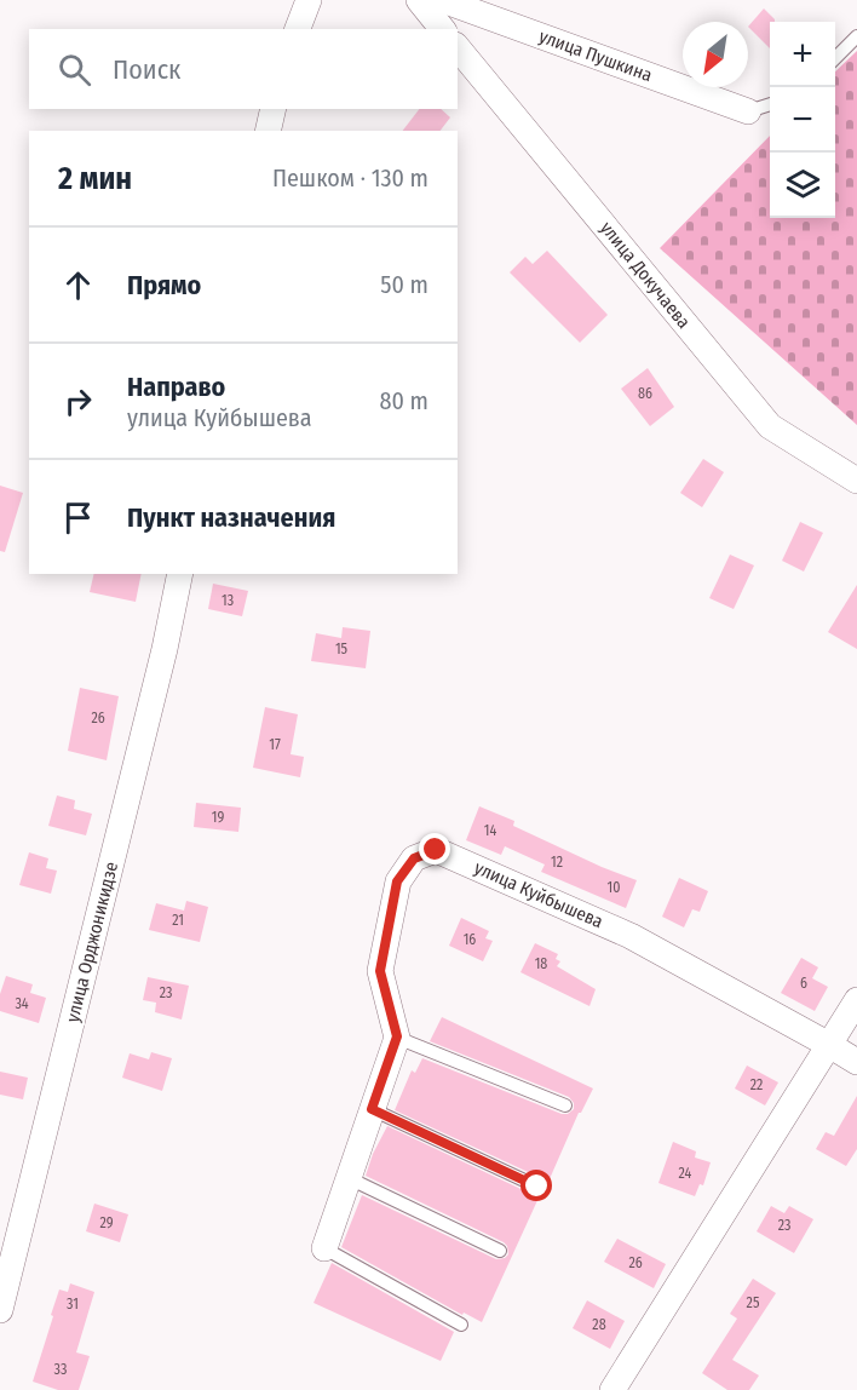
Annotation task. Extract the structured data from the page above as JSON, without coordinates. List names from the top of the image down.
{
  "streets": {
    "street": [
      "улица Пушкина",
      "улица Докучаева",
      "улица Куйбышева",
      "улица Орджоникидзе"
    ]
  },
  "house_numbers": [
    "86",
    "13",
    "15",
    "26",
    "17",
    "19",
    "14",
    "12",
    "10",
    "21",
    "16",
    "18",
    "6",
    "23",
    "34",
    "22",
    "24",
    "29",
    "23",
    "26",
    "25",
    "31",
    "28",
    "33"
  ],
  "north": "bottom left",
  "page": {
    "map_buttons": ["+", "−"],
    "search": "Поиск",
    "heading": ["2 мин", "Пешком · 130 m"],
    "list": [
      ["Прямо", "50 m"],
      ["Направо", "улица Куйбышева", "80 m"],
      "Пункт назначения"
    ]
  }
}
